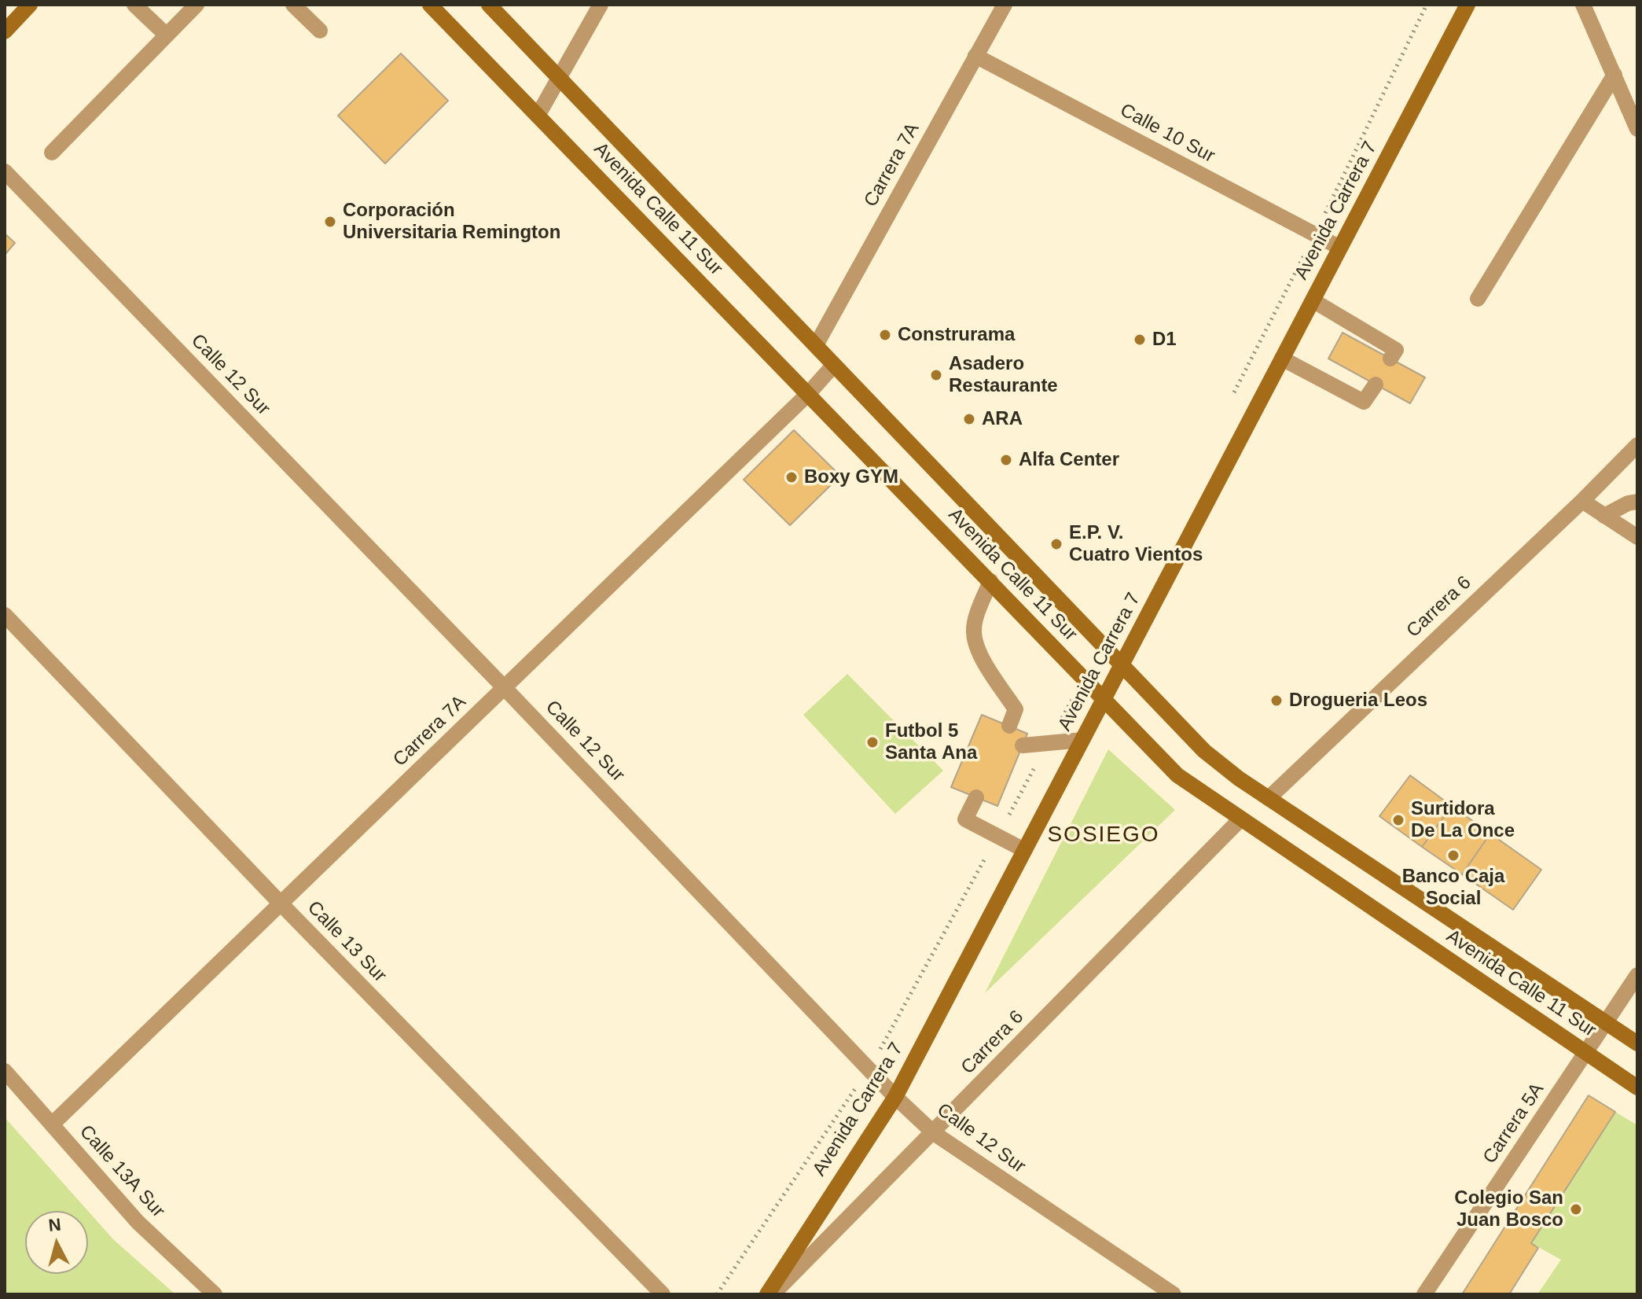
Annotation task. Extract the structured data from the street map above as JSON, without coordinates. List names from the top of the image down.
{
  "streets": {
    "main road": ["Avenida Calle 11 Sur", "Avenida Carrera 7"],
    "street": [
      "Calle 10 Sur",
      "Carrera 7A",
      "Calle 12 Sur",
      "Carrera 6",
      "Calle 13 Sur",
      "Carrera 5A",
      "Calle 13A Sur"
    ]
  },
  "crossings": [
    ["Calle 10 Sur", "Carrera 7A"],
    ["Calle 10 Sur", "Avenida Carrera 7"],
    ["Carrera 7A", "Avenida Calle 11 Sur"],
    ["Carrera 7A", "Calle 12 Sur"],
    ["Carrera 7A", "Calle 13 Sur"],
    ["Carrera 7A", "Calle 13A Sur"],
    ["Avenida Calle 11 Sur", "Avenida Carrera 7"],
    ["Avenida Calle 11 Sur", "Carrera 6"],
    ["Avenida Calle 11 Sur", "Carrera 5A"],
    ["Avenida Carrera 7", "Calle 12 Sur"],
    ["Calle 12 Sur", "Carrera 6"]
  ],
  "districts": ["SOSIEGO"],
  "places": [
    "Corporación Universitaria Remington",
    "Construrama",
    "D1",
    "Asadero Restaurante",
    "ARA",
    "Alfa Center",
    "Boxy GYM",
    "E.P. V. Cuatro Vientos",
    "Drogueria Leos",
    "Futbol 5 Santa Ana",
    "Surtidora De La Once",
    "Banco Caja Social",
    "Colegio San Juan Bosco"
  ],
  "north": "top"
}
